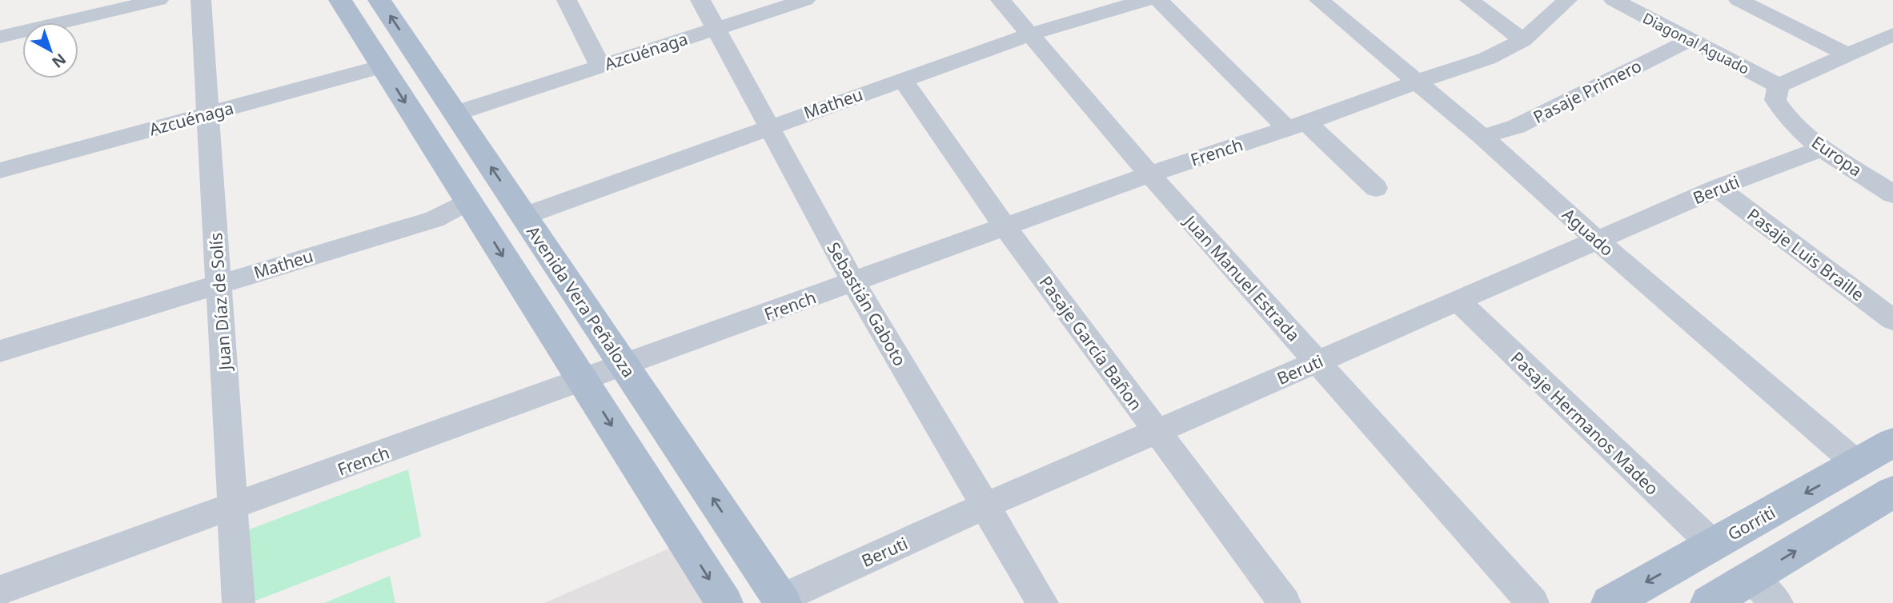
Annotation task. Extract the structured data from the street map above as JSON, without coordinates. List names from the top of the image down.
{
  "streets": {
    "main road": ["Avenida Vera Peñaloza", "Gorriti"],
    "street": [
      "Diagonal Aguado",
      "Azcuénaga",
      "Pasaje Primero",
      "Matheu",
      "French",
      "Europa",
      "Beruti",
      "Aguado",
      "Pasaje Luis Braille",
      "Juan Manuel Estrada",
      "Juan Díaz de Solís",
      "Sebastián Gaboto",
      "Pasaje García Bañon",
      "Pasaje Hermanos Madeo"
    ]
  },
  "crossings": [
    ["Diagonal Aguado", "Pasaje Primero"],
    ["Diagonal Aguado", "Europa"],
    ["Azcuénaga", "Juan Díaz de Solís"],
    ["Azcuénaga", "Avenida Vera Peñaloza"],
    ["Azcuénaga", "Sebastián Gaboto"],
    ["Pasaje Primero", "Aguado"],
    ["Matheu", "Juan Manuel Estrada"],
    ["Matheu", "Juan Díaz de Solís"],
    ["Matheu", "Avenida Vera Peñaloza"],
    ["Matheu", "Sebastián Gaboto"],
    ["Matheu", "Pasaje García Bañon"],
    ["French", "Aguado"],
    ["French", "Juan Manuel Estrada"],
    ["French", "Juan Díaz de Solís"],
    ["French", "Avenida Vera Peñaloza"],
    ["French", "Sebastián Gaboto"],
    ["French", "Pasaje García Bañon"],
    ["Europa", "Beruti"],
    ["Beruti", "Aguado"],
    ["Beruti", "Pasaje Luis Braille"],
    ["Beruti", "Juan Manuel Estrada"],
    ["Beruti", "Avenida Vera Peñaloza"],
    ["Beruti", "Sebastián Gaboto"],
    ["Beruti", "Pasaje García Bañon"],
    ["Beruti", "Pasaje Hermanos Madeo"],
    ["Aguado", "Gorriti"],
    ["Pasaje Hermanos Madeo", "Gorriti"]
  ],
  "north": "bottom right"
}
